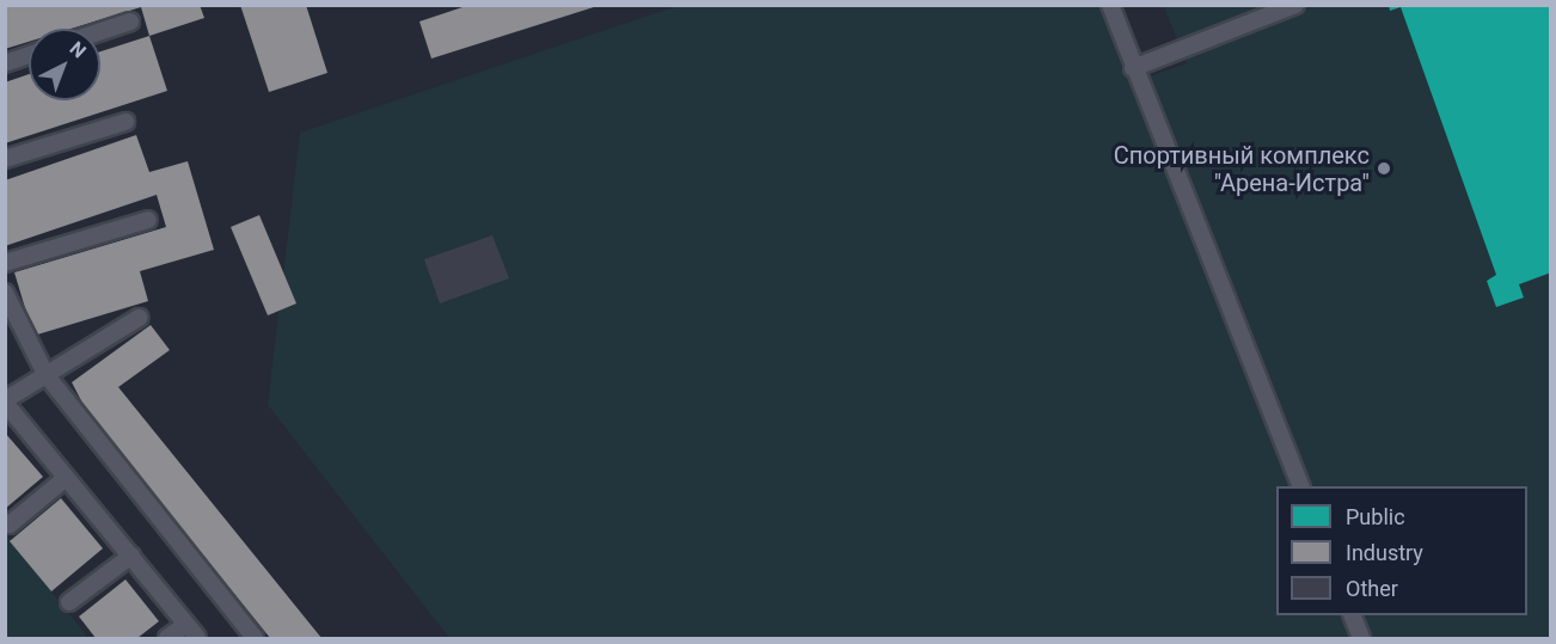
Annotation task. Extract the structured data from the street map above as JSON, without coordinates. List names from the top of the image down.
{
  "places": ["Спортивный комплекс \"Арена-Истра\""],
  "legend": ["Public", "Industry", "Other"],
  "north": "top right"
}
